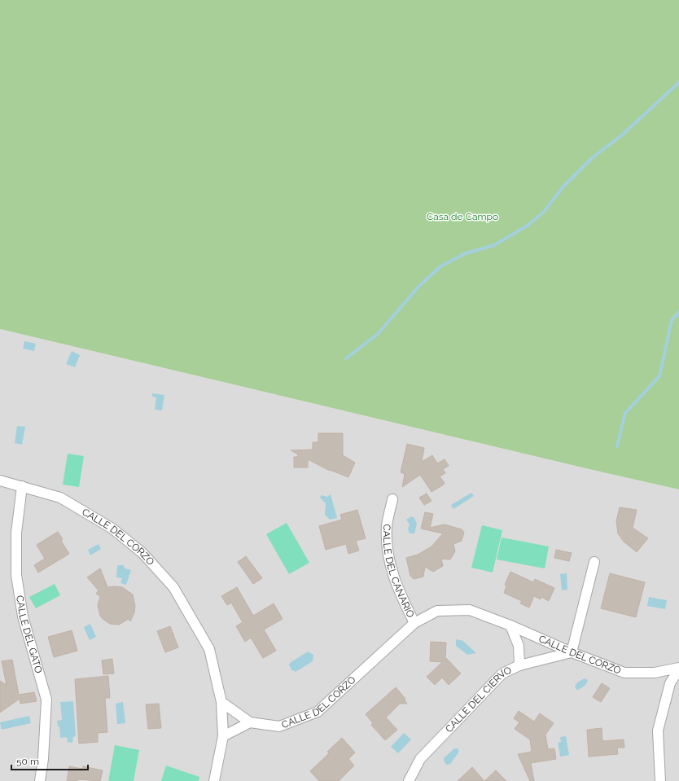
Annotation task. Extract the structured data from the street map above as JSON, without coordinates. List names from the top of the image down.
{
  "streets": {
    "street": [
      "CALLE DEL CORZO",
      "CALLE DEL CANARIO",
      "CALLE DEL GATO",
      "CALLE DEL CIERVO"
    ]
  },
  "crossings": [
    ["CALLE DEL CORZO", "CALLE DEL CANARIO"],
    ["CALLE DEL CORZO", "CALLE DEL GATO"],
    ["CALLE DEL CORZO", "CALLE DEL CIERVO"]
  ],
  "parks": ["Casa de Campo"],
  "scale_bar": "50 m"
}
